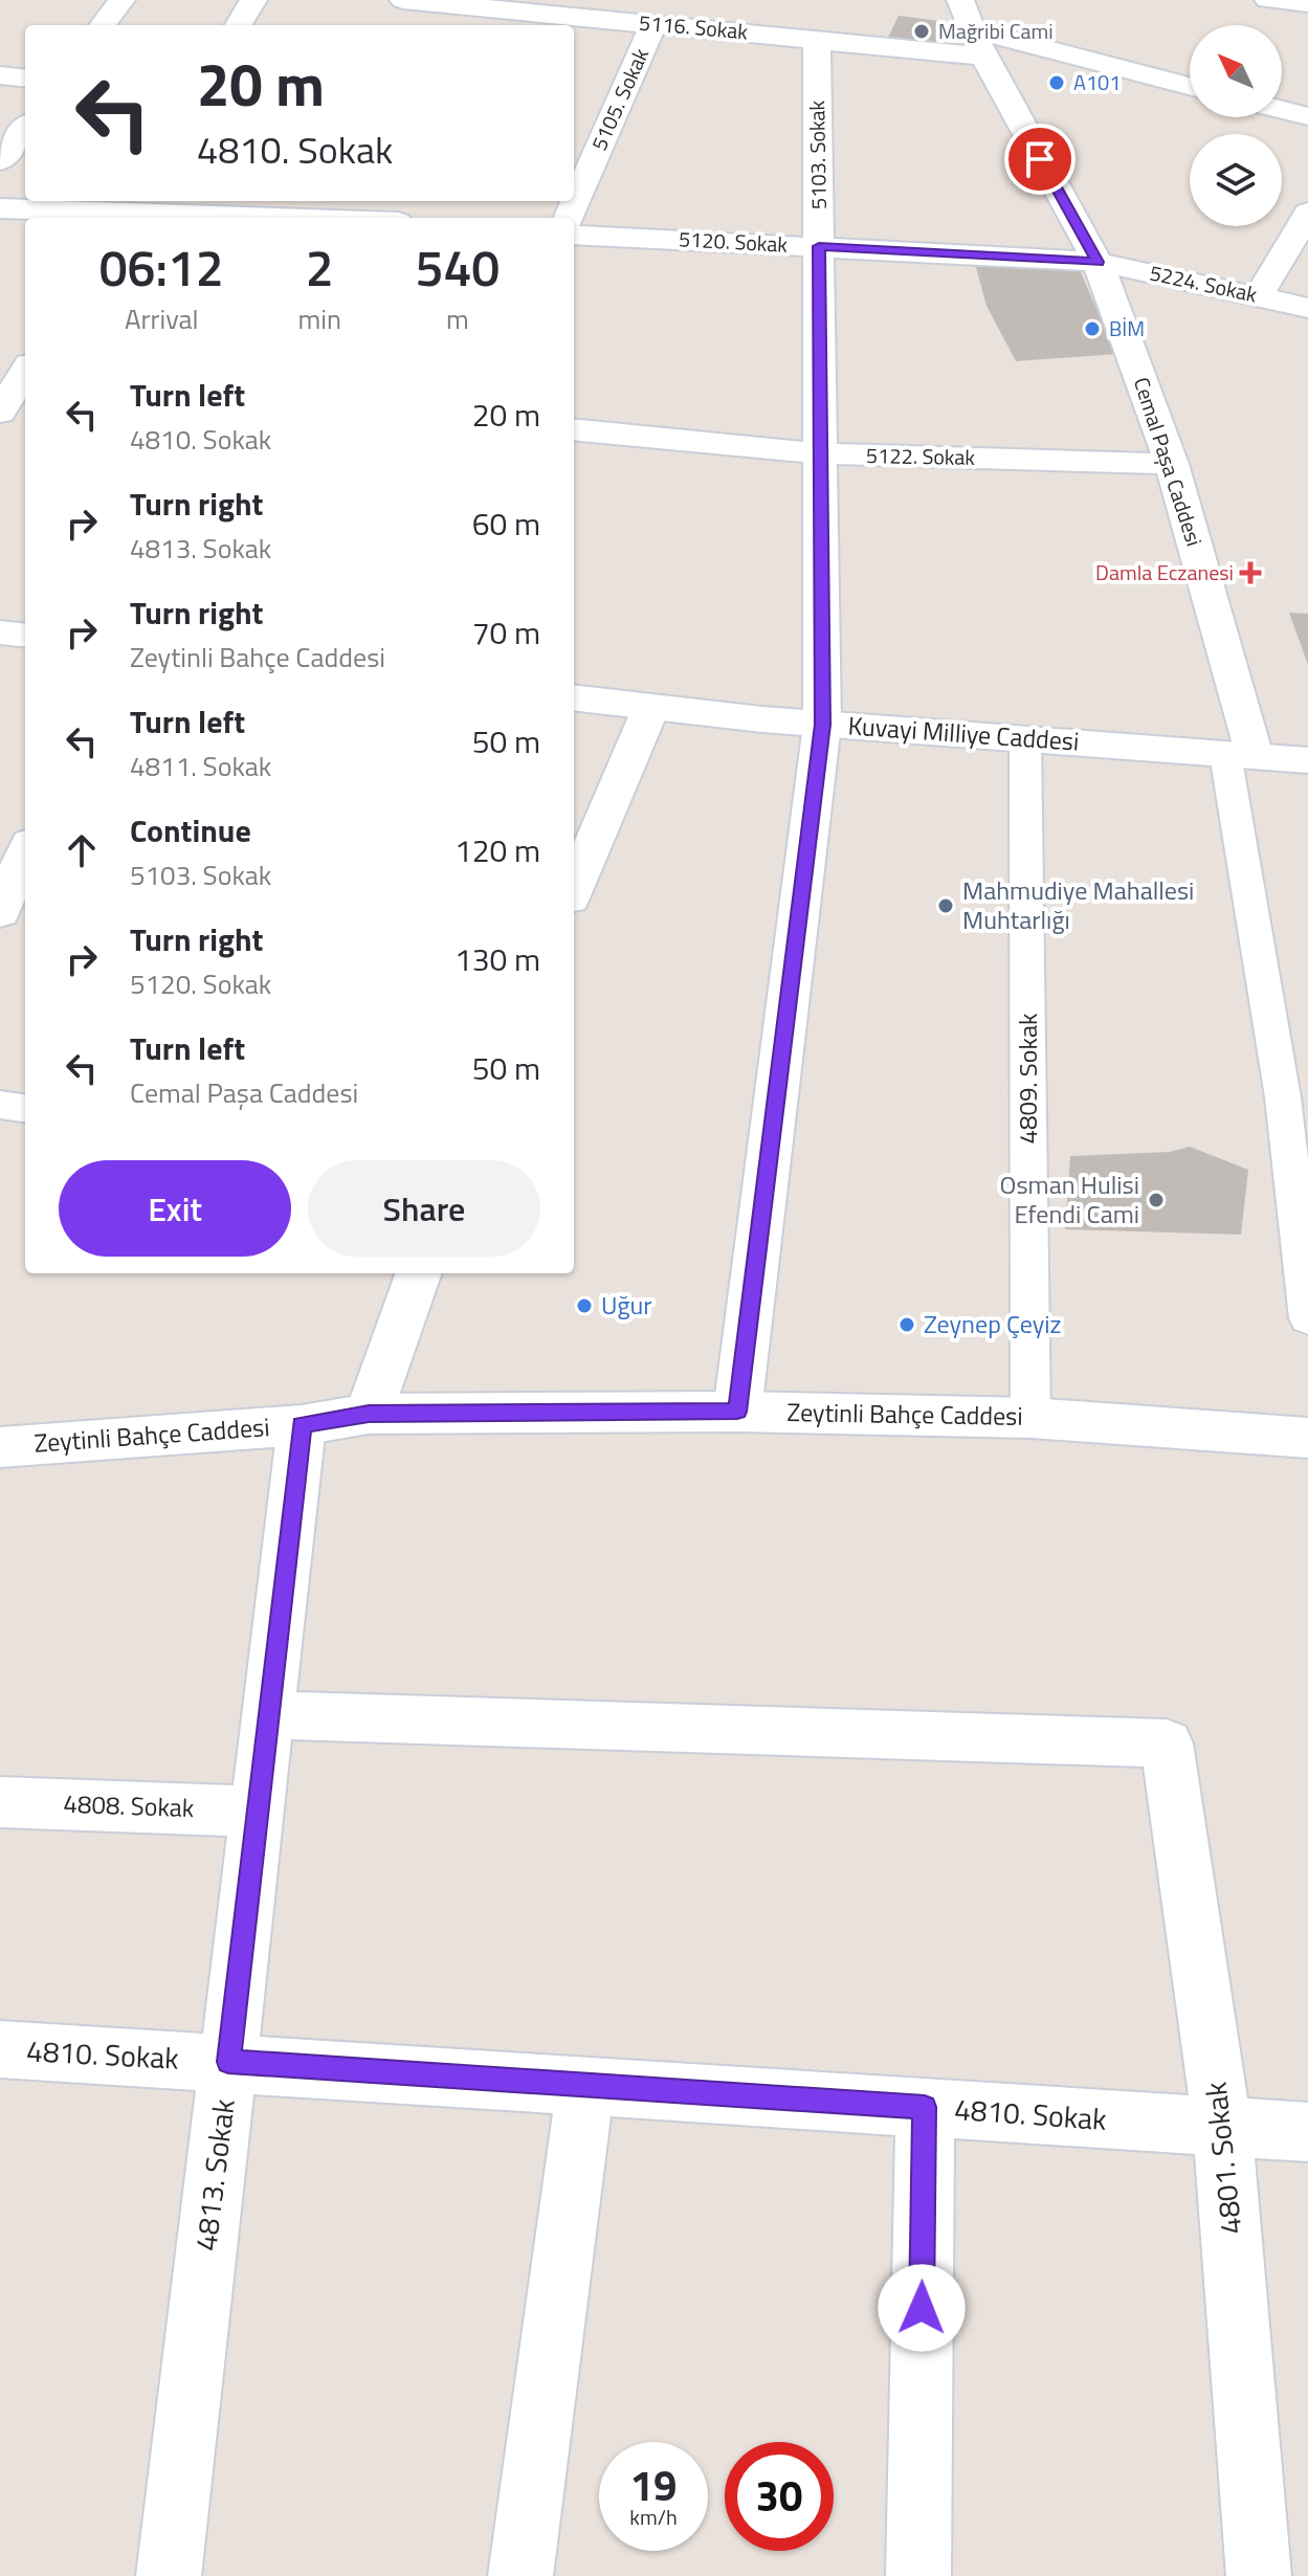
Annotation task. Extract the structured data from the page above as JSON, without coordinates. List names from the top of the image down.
{
  "streets": {
    "street": [
      "5116. Sokak",
      "5105. Sokak",
      "5103. Sokak",
      "5120. Sokak",
      "5224. Sokak",
      "5122. Sokak",
      "Cemal Paşa Caddesi",
      "Kuvayi Milliye Caddesi",
      "4809. Sokak",
      "Zeytinli Bahçe Caddesi",
      "4808. Sokak",
      "4810. Sokak",
      "4801. Sokak",
      "4813. Sokak"
    ]
  },
  "crossings": [
    ["5116. Sokak", "5105. Sokak"],
    ["5116. Sokak", "5103. Sokak"],
    ["5116. Sokak", "Cemal Paşa Caddesi"],
    ["5103. Sokak", "5120. Sokak"],
    ["5103. Sokak", "5122. Sokak"],
    ["5103. Sokak", "Kuvayi Milliye Caddesi"],
    ["5103. Sokak", "Zeytinli Bahçe Caddesi"],
    ["5120. Sokak", "5224. Sokak"],
    ["5120. Sokak", "Cemal Paşa Caddesi"],
    ["5224. Sokak", "Cemal Paşa Caddesi"],
    ["5122. Sokak", "Cemal Paşa Caddesi"],
    ["Cemal Paşa Caddesi", "Kuvayi Milliye Caddesi"],
    ["Kuvayi Milliye Caddesi", "4809. Sokak"],
    ["4809. Sokak", "Zeytinli Bahçe Caddesi"],
    ["Zeytinli Bahçe Caddesi", "4813. Sokak"],
    ["4808. Sokak", "4813. Sokak"],
    ["4810. Sokak", "4801. Sokak"],
    ["4810. Sokak", "4813. Sokak"],
    ["4801. Sokak", "4813. Sokak"]
  ],
  "places": {
    "other": [
      "Mağribi Cami",
      "A101",
      "BİM",
      "Mahmudiye Mahallesi Muhtarlığı",
      "Osman Hulisi Efendi Cami",
      "Uğur",
      "Zeynep Çeyiz"
    ],
    "health": ["Damla Eczanesi"]
  },
  "north": "top left",
  "page": {
    "turn": ["20 m", "4810. Sokak"],
    "eta": [
      "06:12",
      "Arrival",
      "2",
      "min",
      "540",
      "m"
    ],
    "list": [
      {
        "name": "Turn left",
        "note": "4810. Sokak",
        "value": "20 m"
      },
      {
        "name": "Turn right",
        "note": "4813. Sokak",
        "value": "60 m"
      },
      {
        "name": "Turn right",
        "note": "Zeytinli Bahçe Caddesi",
        "value": "70 m"
      },
      {
        "name": "Turn left",
        "note": "4811. Sokak",
        "value": "50 m"
      },
      {
        "name": "Continue",
        "note": "5103. Sokak",
        "value": "120 m"
      },
      {
        "name": "Turn right",
        "note": "5120. Sokak",
        "value": "130 m"
      },
      {
        "name": "Turn left",
        "note": "Cemal Paşa Caddesi",
        "value": "50 m"
      }
    ],
    "buttons": ["Exit", "Share"],
    "speed": "19 km/h",
    "limit": "30"
  }
}
